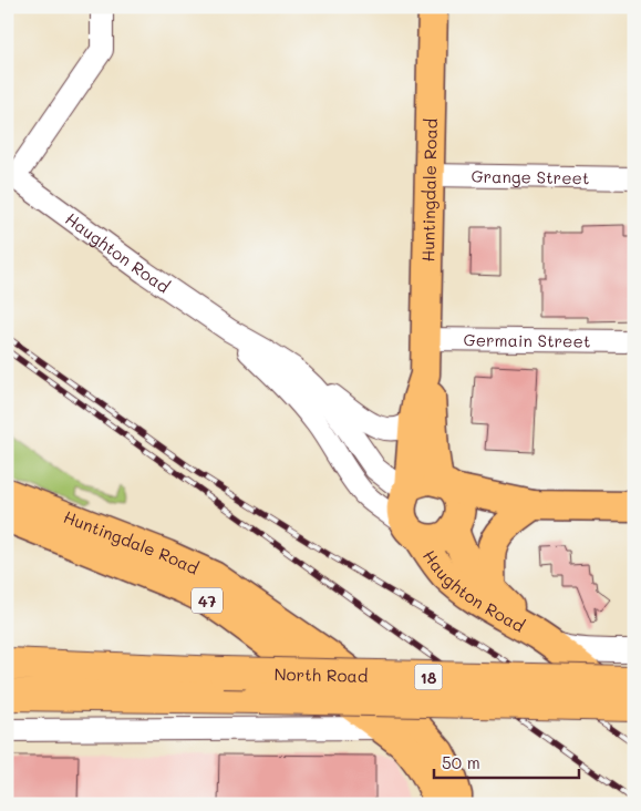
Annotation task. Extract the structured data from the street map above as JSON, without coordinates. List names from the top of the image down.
{
  "streets": {
    "highway": ["North Road", "18"],
    "main road": ["Huntingdale Road", "Haughton Road", "47"],
    "street": ["Grange Street", "Germain Street"]
  },
  "crossings": [
    ["Grange Street", "Huntingdale Road"],
    ["Huntingdale Road", "Haughton Road"],
    ["Huntingdale Road", "Germain Street"],
    ["Haughton Road", "North Road"]
  ],
  "scale_bar": "50 m"
}
